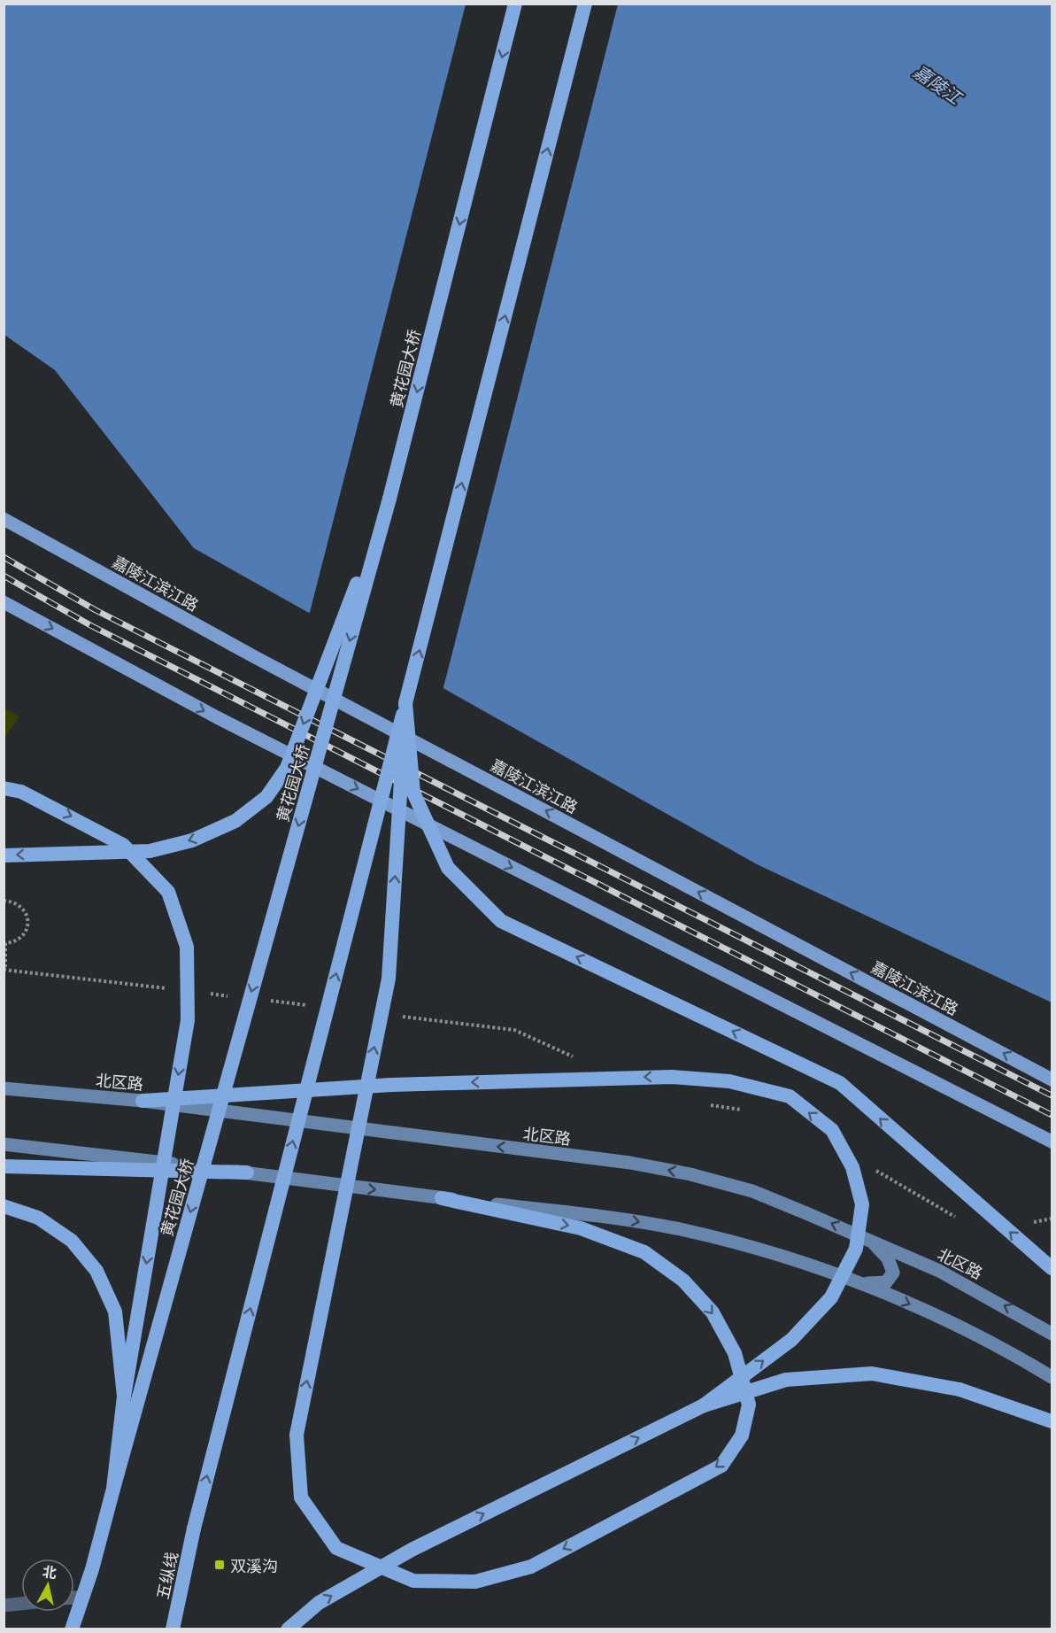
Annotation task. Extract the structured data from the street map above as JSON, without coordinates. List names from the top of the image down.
{
  "streets": {
    "highway": ["黄花园大桥", "五纵线"],
    "main road": ["嘉陵江滨江路", "北区路"]
  },
  "one_way": ["五纵线"],
  "water": ["嘉陵江"],
  "places": {
    "transit": ["双溪沟"]
  },
  "north": "top"
}
